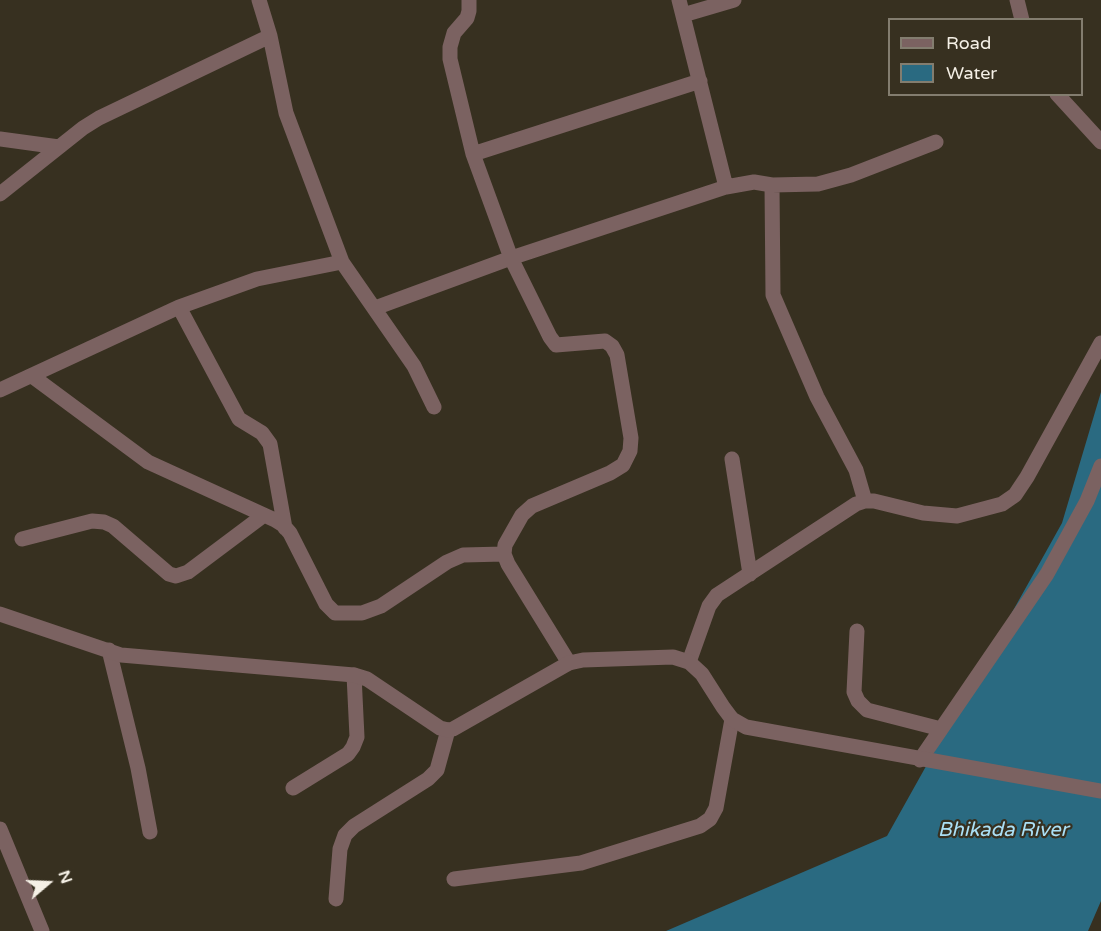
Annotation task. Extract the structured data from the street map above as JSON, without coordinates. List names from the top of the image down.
{
  "water": ["Bhikada River"],
  "legend": ["Road", "Water"],
  "north": "right"
}
